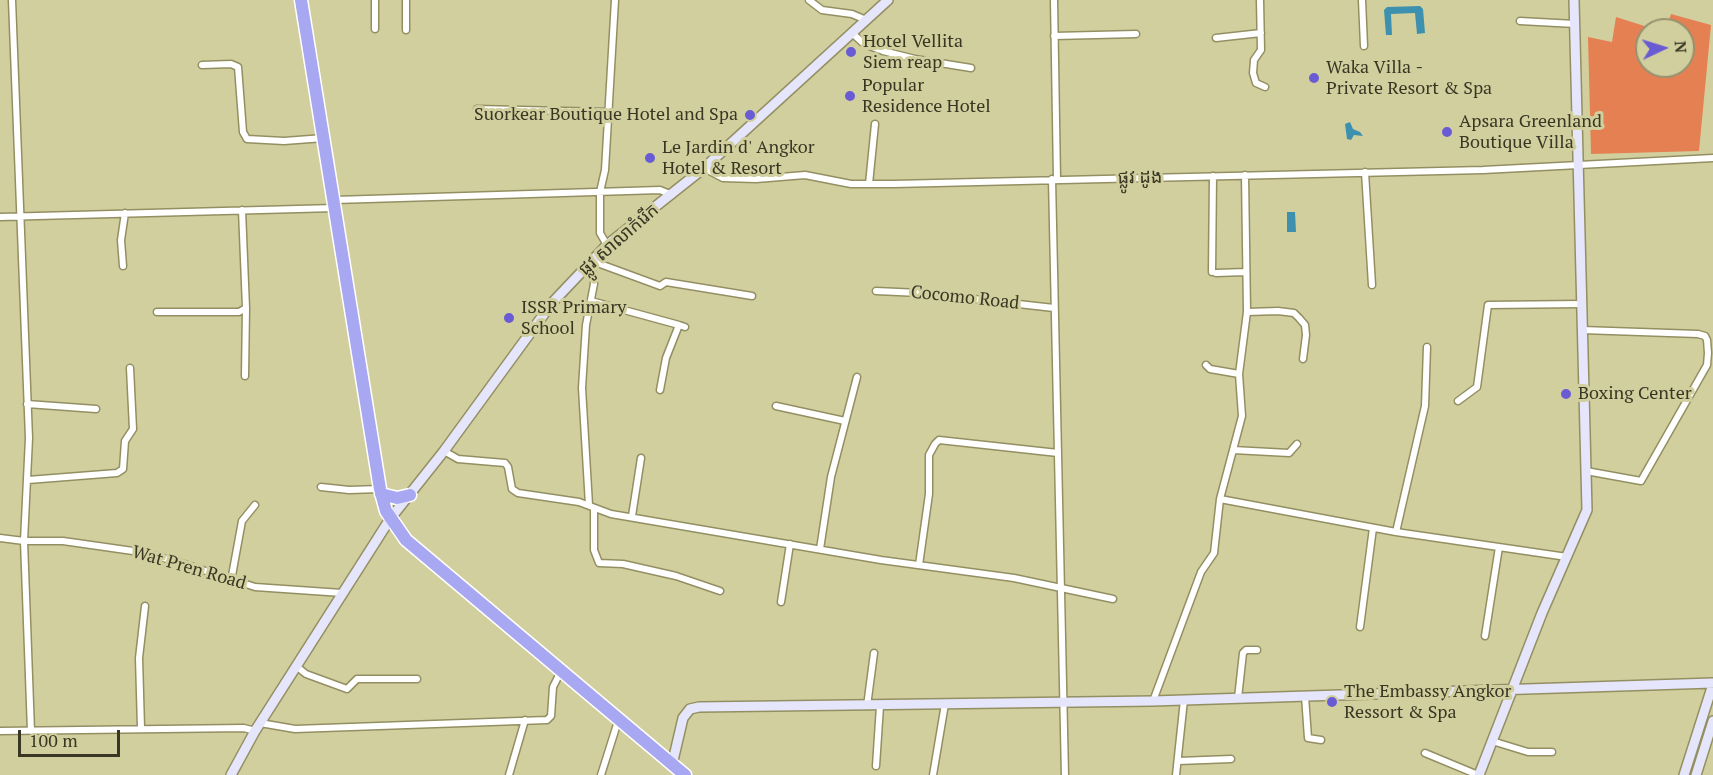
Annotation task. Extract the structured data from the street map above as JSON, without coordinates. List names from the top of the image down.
{
  "streets": {
    "street": [
      "ផ្លូវ ដូង",
      "ផ្លូវ សាលាកំរើក",
      "Cocomo Road",
      "Wat Pren Road"
    ]
  },
  "crossings": [
    ["ផ្លូវ ដូង", "ផ្លូវ សាលាកំរើក"],
    ["ផ្លូវ សាលាកំរើក", "Wat Pren Road"]
  ],
  "places": [
    "Hotel Vellita Siem reap",
    "Waka Villa - Private Resort & Spa",
    "Popular Residence Hotel",
    "Suorkear Boutique Hotel and Spa",
    "Apsara Greenland Boutique Villa",
    "Le Jardin d' Angkor Hotel & Resort",
    "ISSR Primary School",
    "Boxing Center",
    "The Embassy Angkor Ressort & Spa"
  ],
  "scale_bar": "100 m",
  "north": "right"
}
